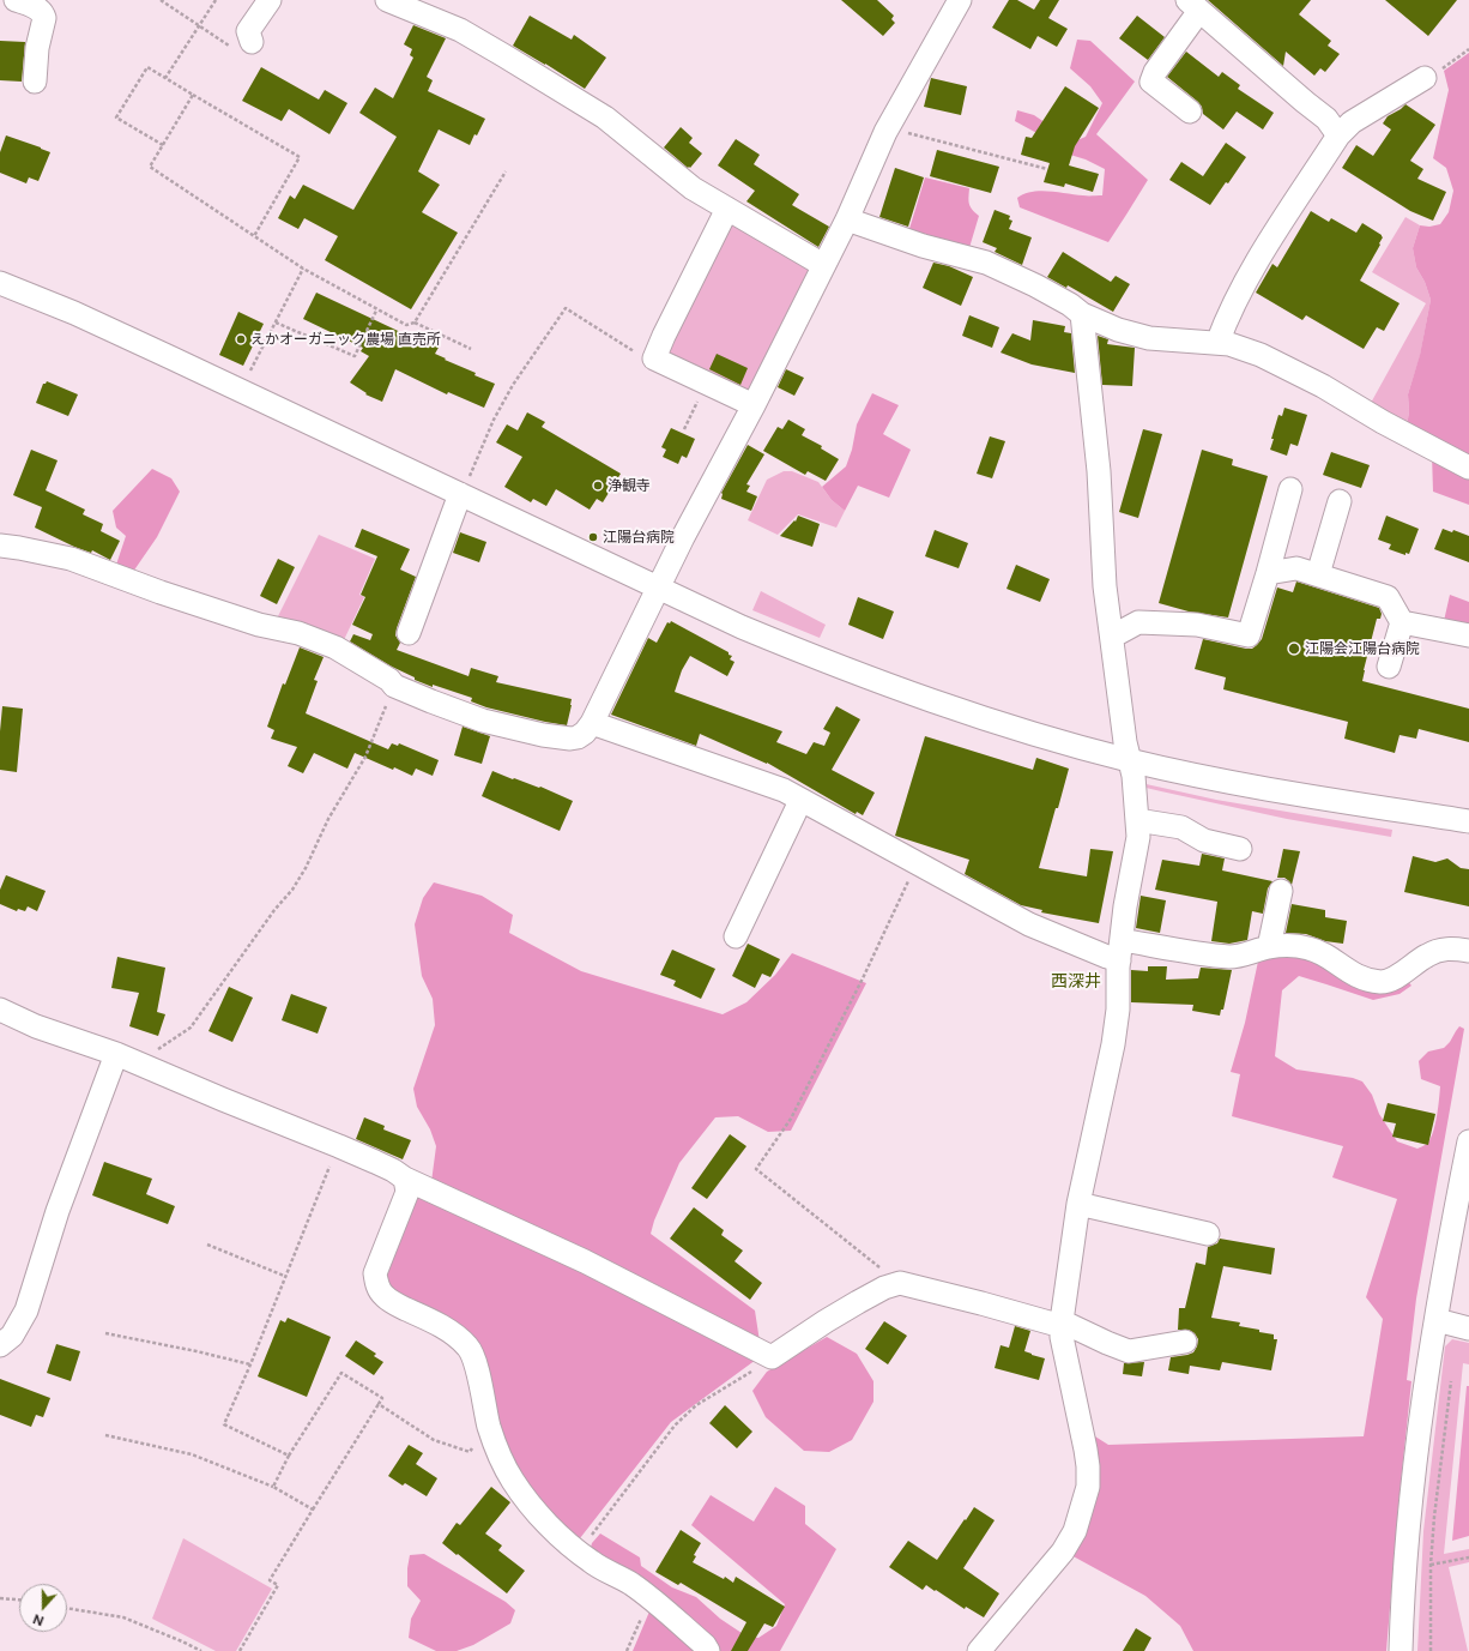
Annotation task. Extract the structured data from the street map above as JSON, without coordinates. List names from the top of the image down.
{
  "districts": ["西深井"],
  "places": [
    "えかオーガニック農場 直売所",
    "浄観寺",
    "江陽台病院",
    "江陽会江陽台病院"
  ],
  "north": "bottom"
}
